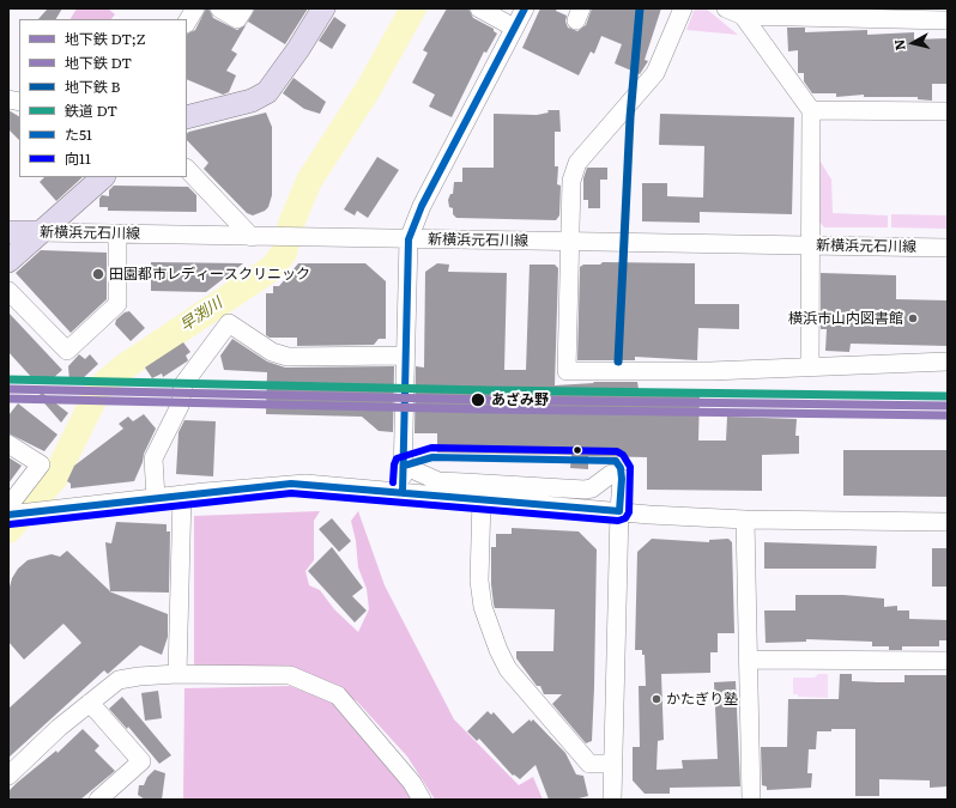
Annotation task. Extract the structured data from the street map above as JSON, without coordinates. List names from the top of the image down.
{
  "streets": {
    "main road": ["新横浜元石川線"]
  },
  "water": ["早渕川"],
  "places": [
    "田園都市レディースクリニック",
    "横浜市山内図書館",
    "あざみ野",
    "かたぎり塾"
  ],
  "lines": [
    "metro line B",
    "transit line た51",
    "rail line DT",
    "metro line DT;Z",
    "metro line DT",
    "transit line 向11"
  ],
  "legend": [
    "地下鉄 DT;Z",
    "地下鉄 DT",
    "地下鉄 B",
    "鉄道 DT",
    "た51",
    "向11"
  ],
  "north": "left"
}
